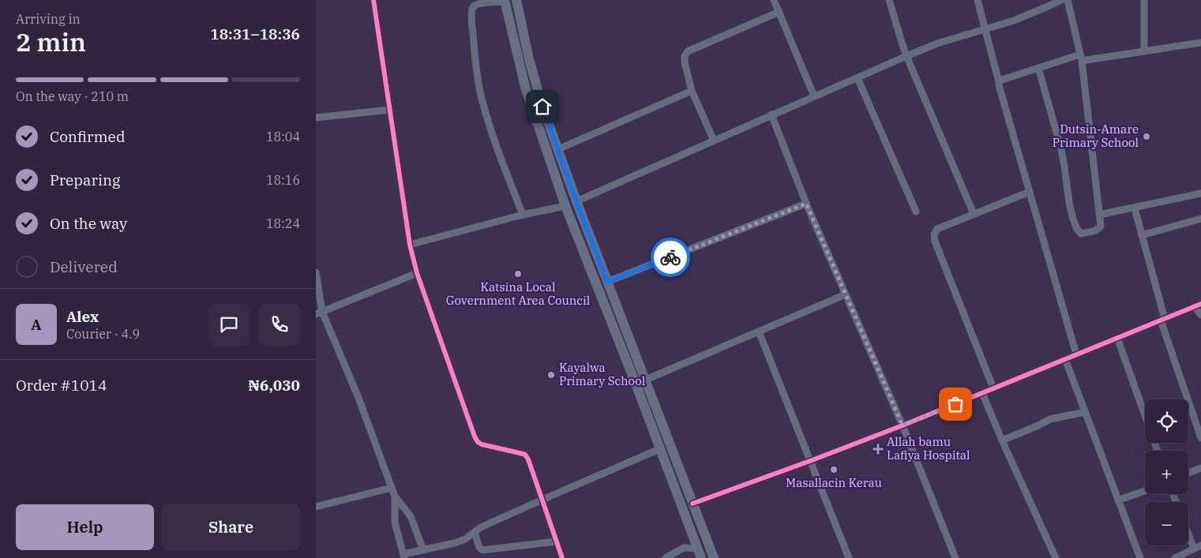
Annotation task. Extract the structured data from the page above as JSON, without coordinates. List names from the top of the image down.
{
  "places": {
    "other": [
      "Dutsin-Amare Primary School",
      "Katsina Local Government Area Council",
      "Kayalwa Primary School",
      "Masallacin Kerau"
    ],
    "health": ["Allah bamu Lafiya Hospital"]
  },
  "page": {
    "heading": ["2 min", "Arriving in", "18:31–18:36"],
    "panel": [
      "Alex",
      "Courier · 4.9",
      "Order #1014",
      "₦6,030"
    ],
    "bar": "On the way · 210 m",
    "list": [
      ["Confirmed", "18:04"],
      ["Preparing", "18:16"],
      ["On the way", "18:24"],
      "Delivered"
    ],
    "round": "A",
    "map_buttons": ["+", "−"],
    "buttons": ["Help", "Share"]
  }
}
